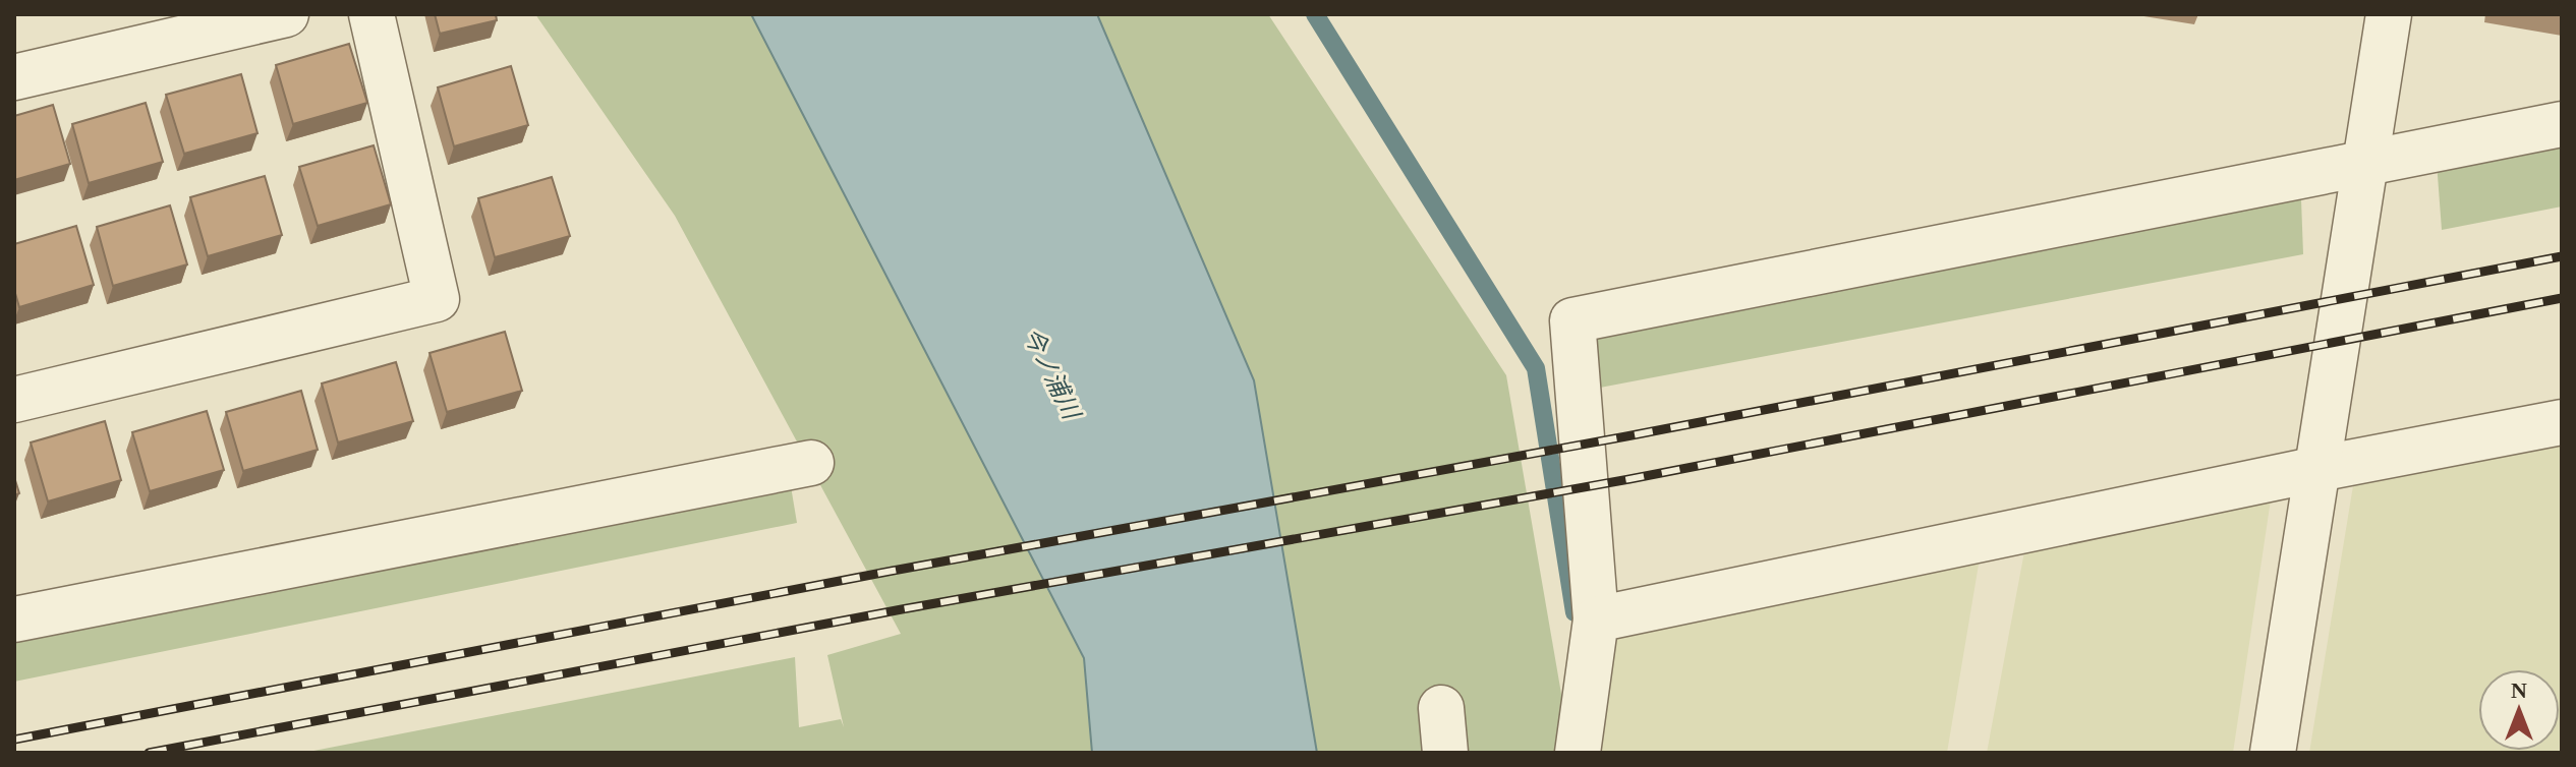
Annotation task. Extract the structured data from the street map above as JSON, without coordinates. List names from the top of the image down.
{
  "water": ["今ノ浦川"],
  "north": "top"
}
